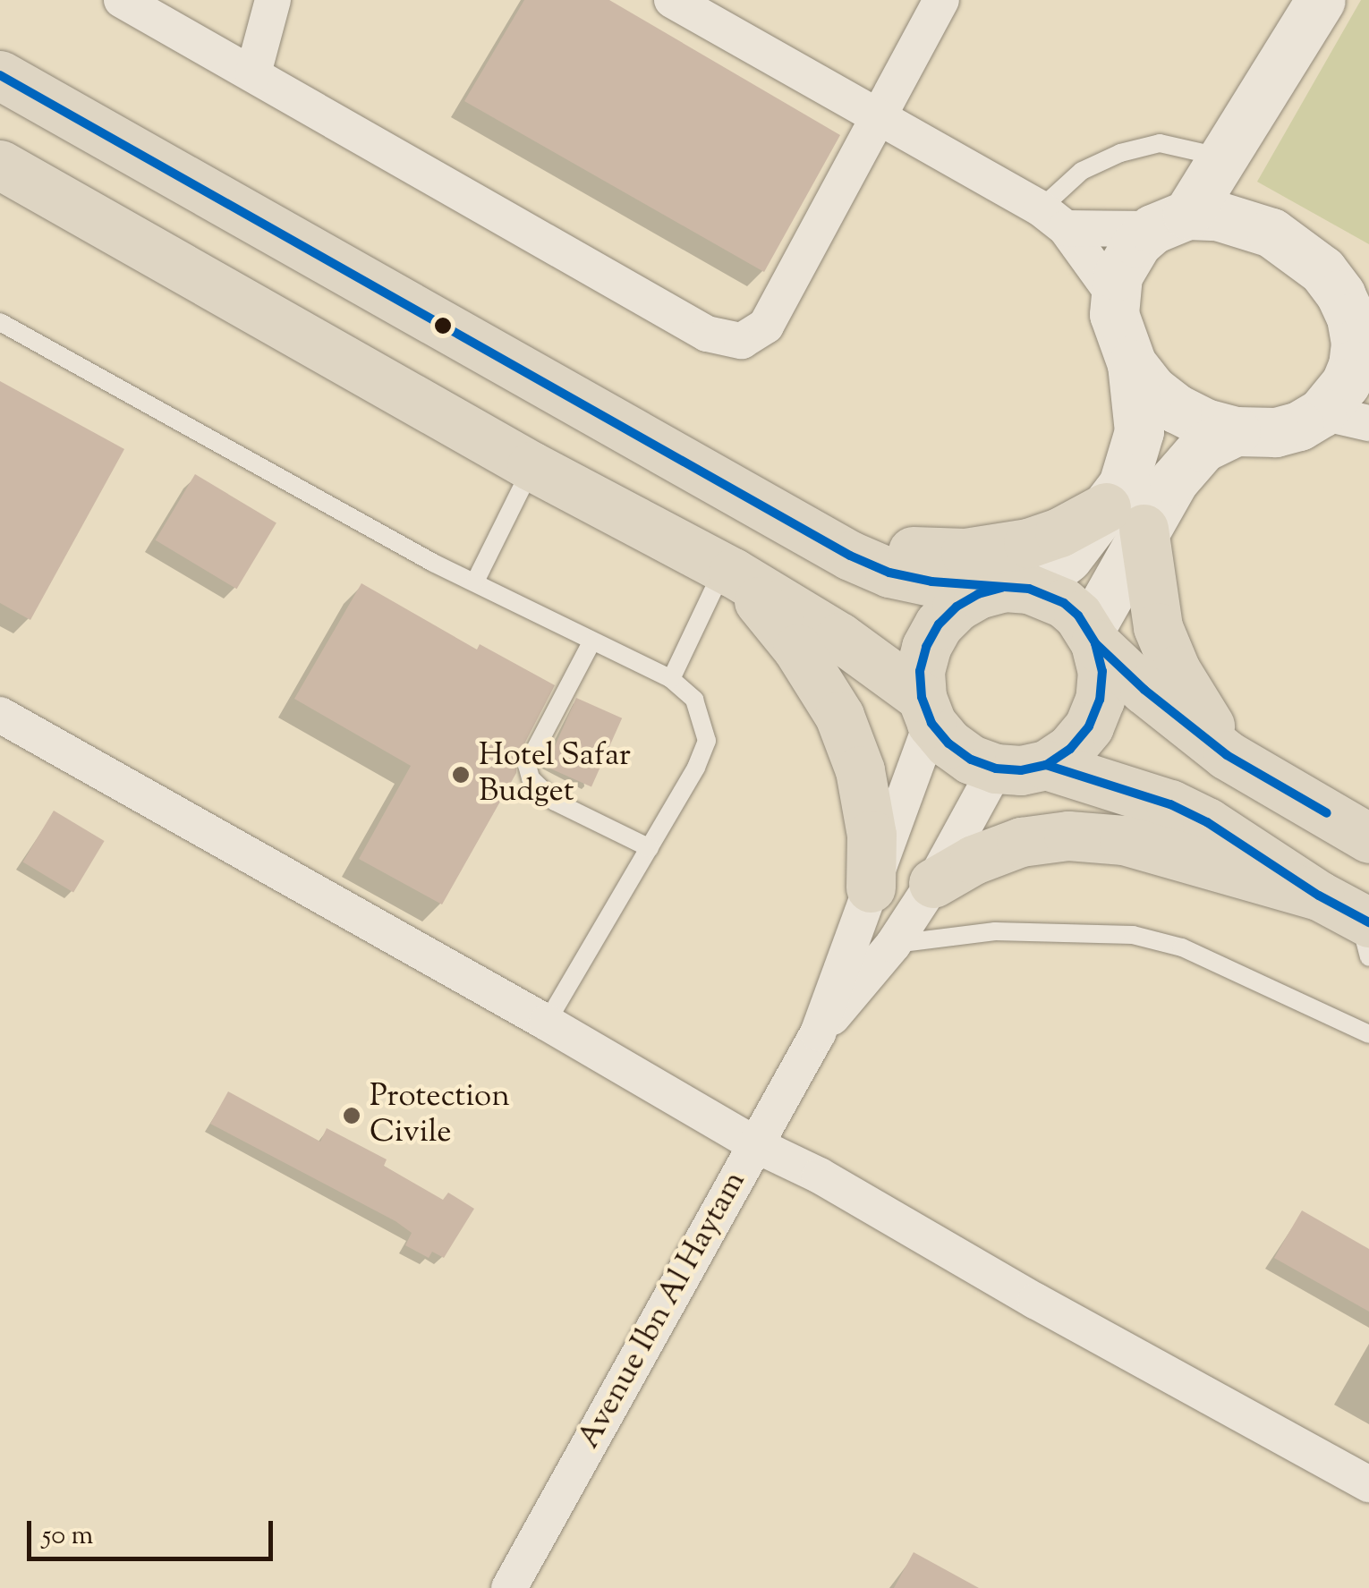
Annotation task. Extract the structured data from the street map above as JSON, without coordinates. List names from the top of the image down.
{
  "streets": {
    "street": ["Avenue Ibn Al Haytam"]
  },
  "places": ["Hotel Safar Budget", "Protection Civile"],
  "scale_bar": "50 m"
}
